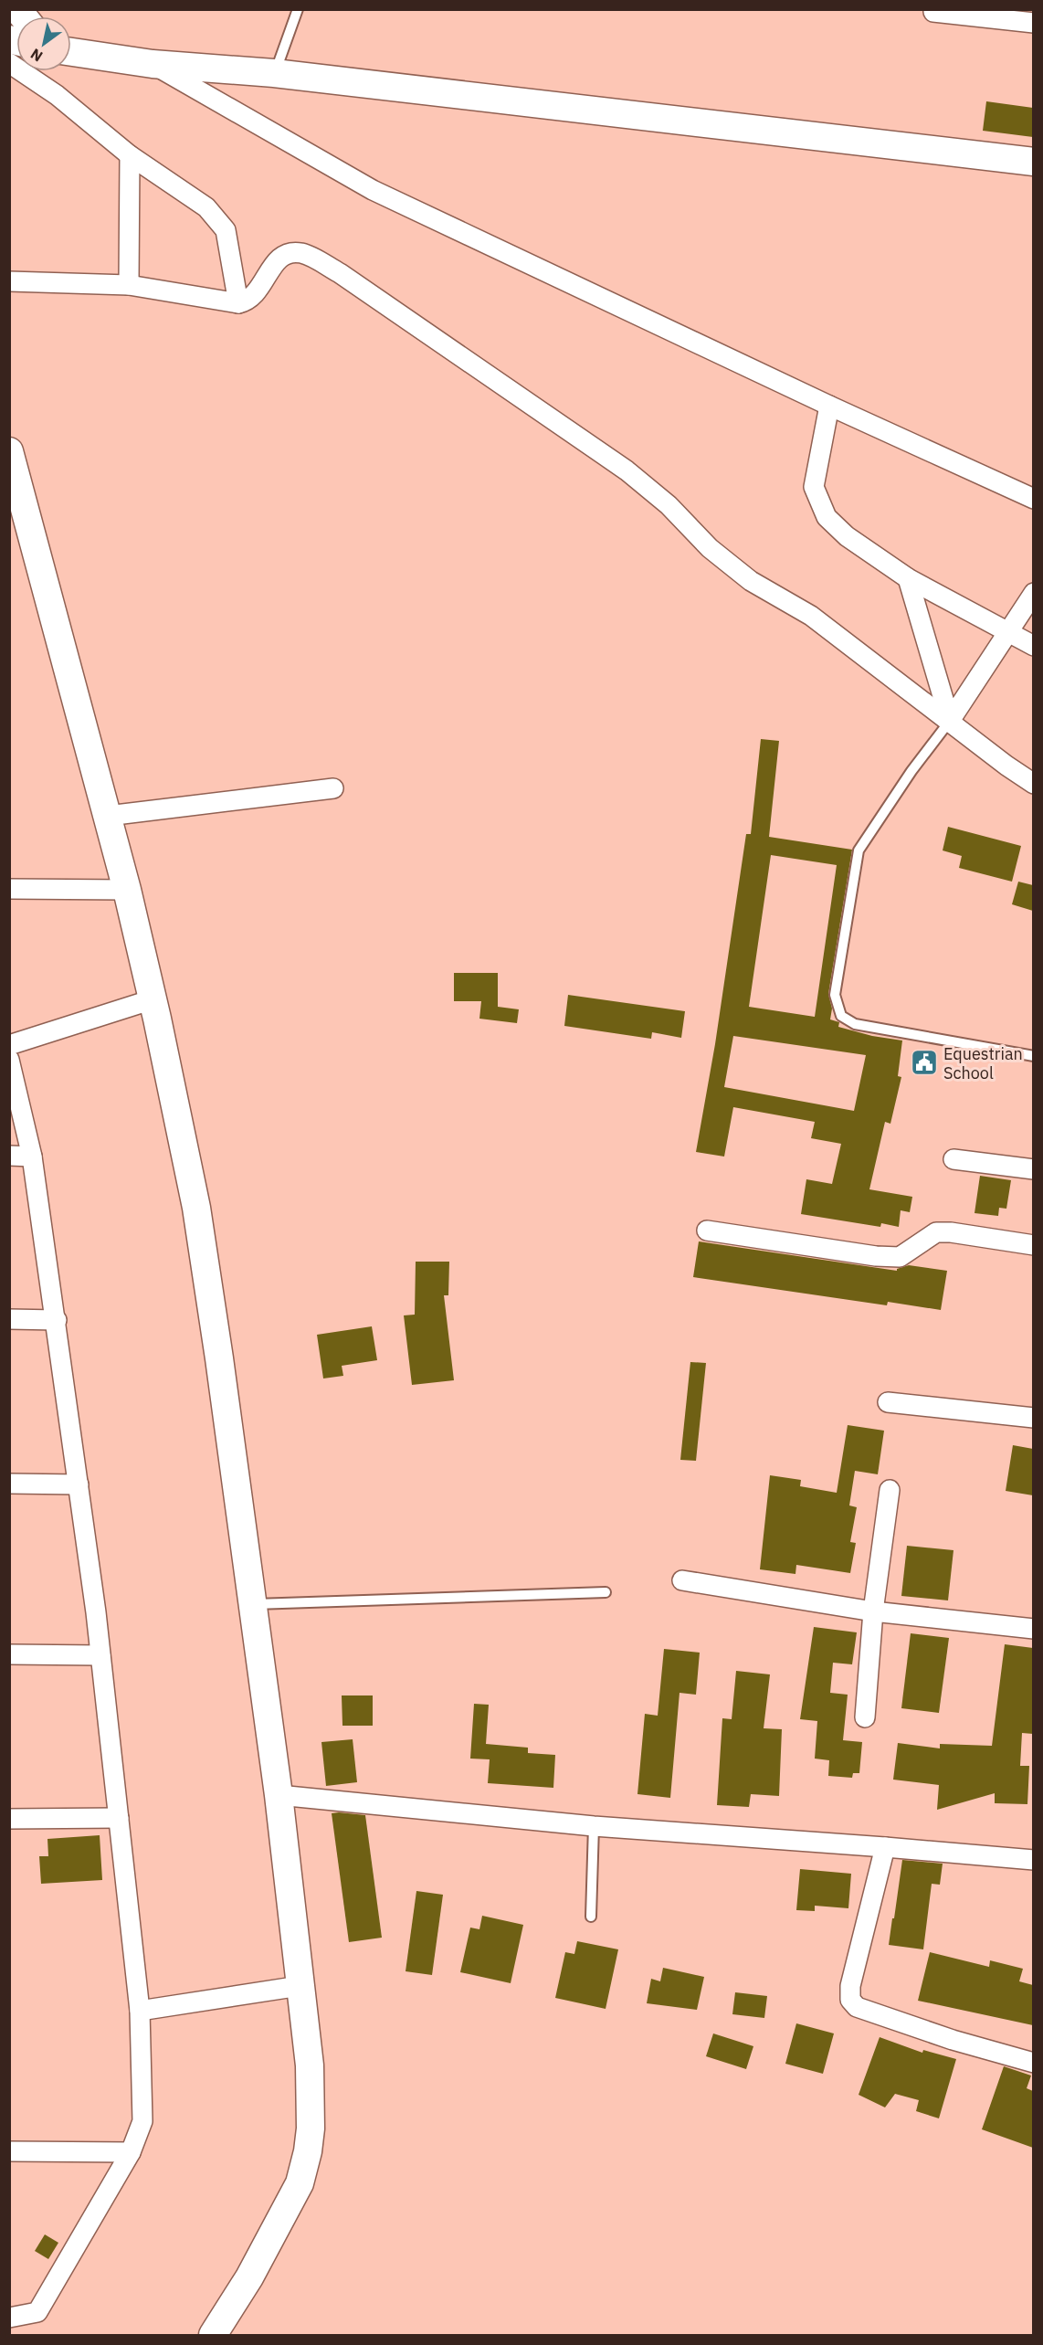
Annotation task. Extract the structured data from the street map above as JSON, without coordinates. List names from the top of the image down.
{
  "places": {
    "public building": ["Equestrian School"]
  },
  "north": "bottom left"
}
